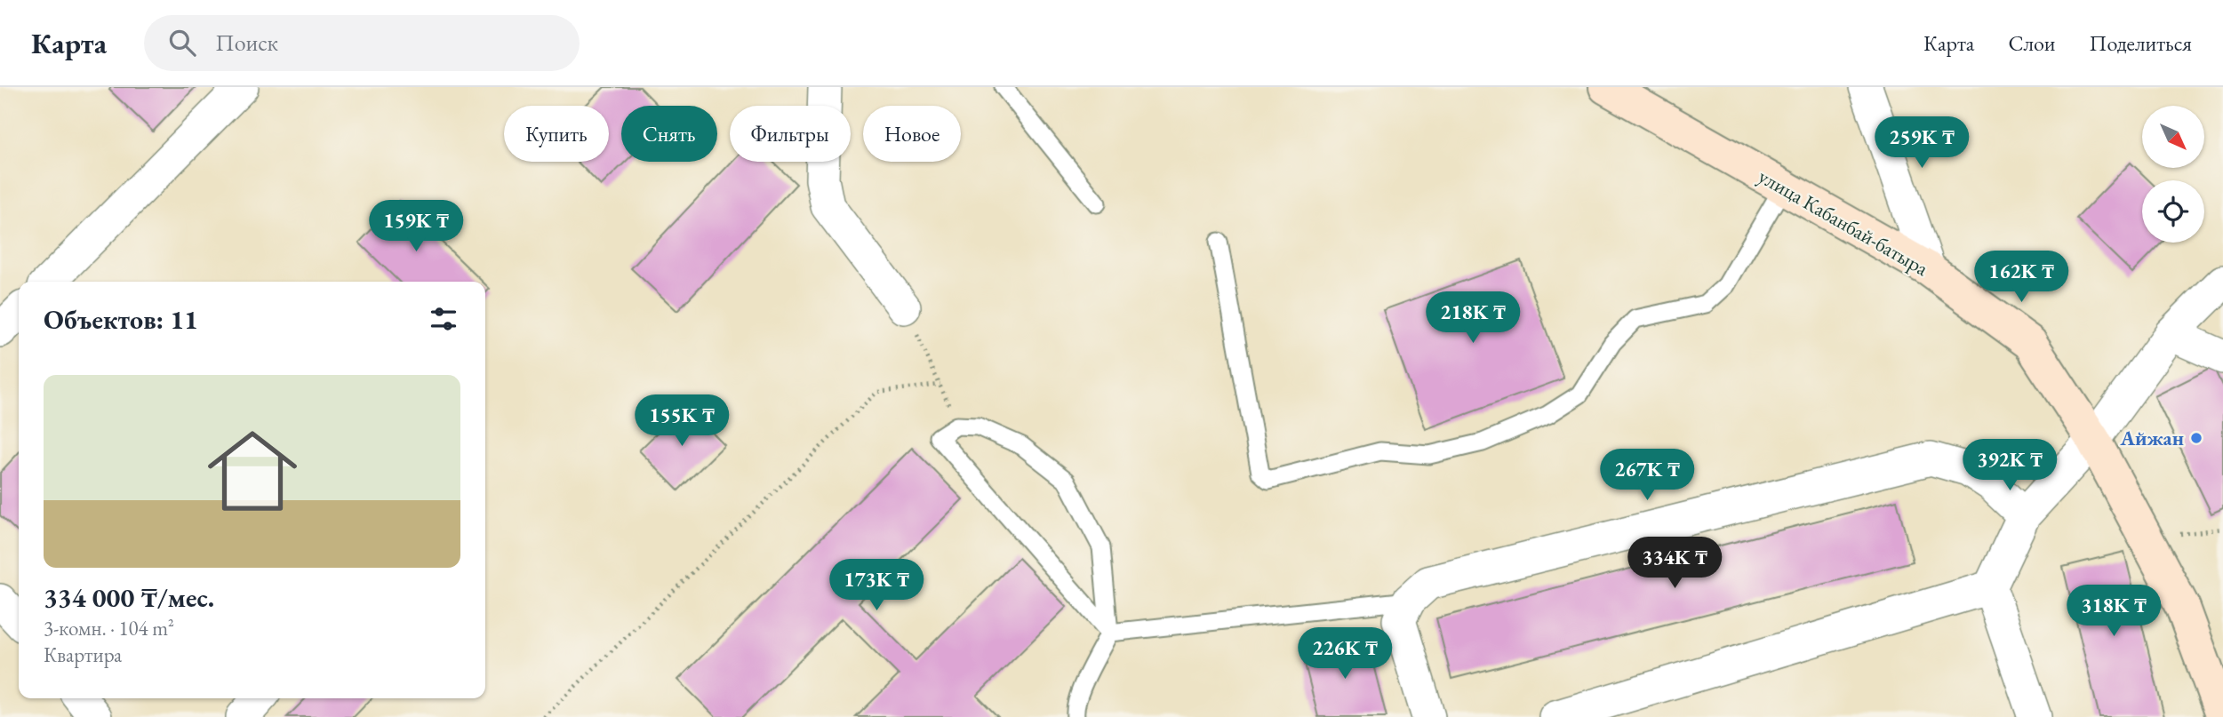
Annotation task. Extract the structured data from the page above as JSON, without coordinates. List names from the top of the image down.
{
  "streets": {
    "main road": ["улица Кабанбай-батыра"]
  },
  "places": ["Айжан"],
  "north": "bottom right",
  "page": {
    "header": "Карта",
    "search": "Поиск",
    "nav": ["Карта", "Слои", "Поделиться"],
    "chip": [
      "Купить",
      "Снять",
      "Фильтры",
      "Новое"
    ],
    "price": [
      "259K ₸",
      "159K ₸",
      "162K ₸",
      "218K ₸",
      "155K ₸",
      "392K ₸",
      "267K ₸",
      "334K ₸",
      "173K ₸",
      "318K ₸",
      "226K ₸"
    ],
    "heading": "Объектов: 11",
    "list": [
      {
        "name": "334 000 ₸/мес.",
        "note": "3-комн. · 104 m² · Квартира"
      }
    ]
  }
}
